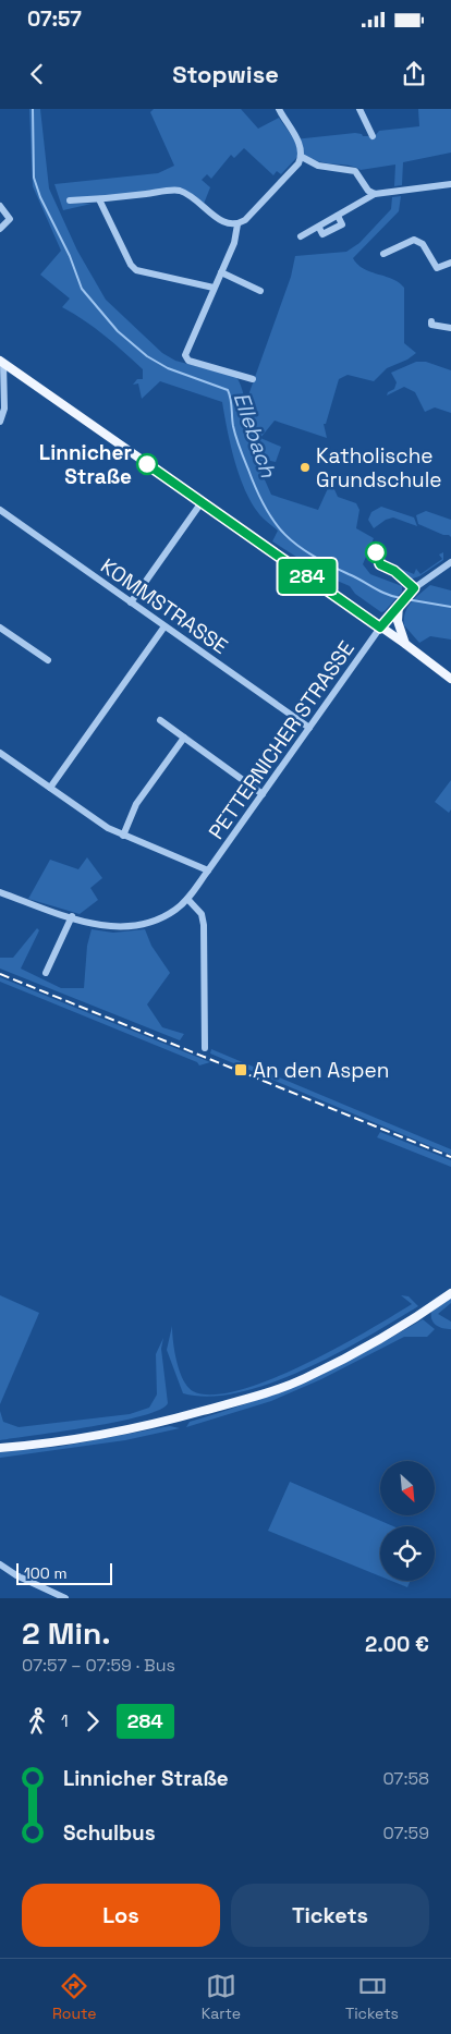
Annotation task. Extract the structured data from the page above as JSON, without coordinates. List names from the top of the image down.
{
  "streets": {
    "street": ["KOMMSTRASSE", "PETTERNICHER STRASSE"]
  },
  "crossings": [
    ["KOMMSTRASSE", "PETTERNICHER STRASSE"]
  ],
  "water": ["Ellebach"],
  "places": {
    "other": ["Linnicher Straße", "Katholische Grundschule"],
    "transit": ["An den Aspen"]
  },
  "lines": ["bus line 284"],
  "scale_bar": "100 m",
  "north": "bottom right",
  "page": {
    "status": "07:57",
    "header": "Stopwise",
    "on_map": "284",
    "scale": "100 m",
    "heading": ["2 Min.", "07:57 – 07:59 · Bus", "2.00 €"],
    "legs": ["1", "284"],
    "list": [
      {
        "name": "Linnicher Straße",
        "value": "07:58"
      },
      {
        "name": "Schulbus",
        "value": "07:59"
      }
    ],
    "buttons": ["Los", "Tickets"],
    "tabs": ["Route", "Karte", "Tickets"]
  }
}
